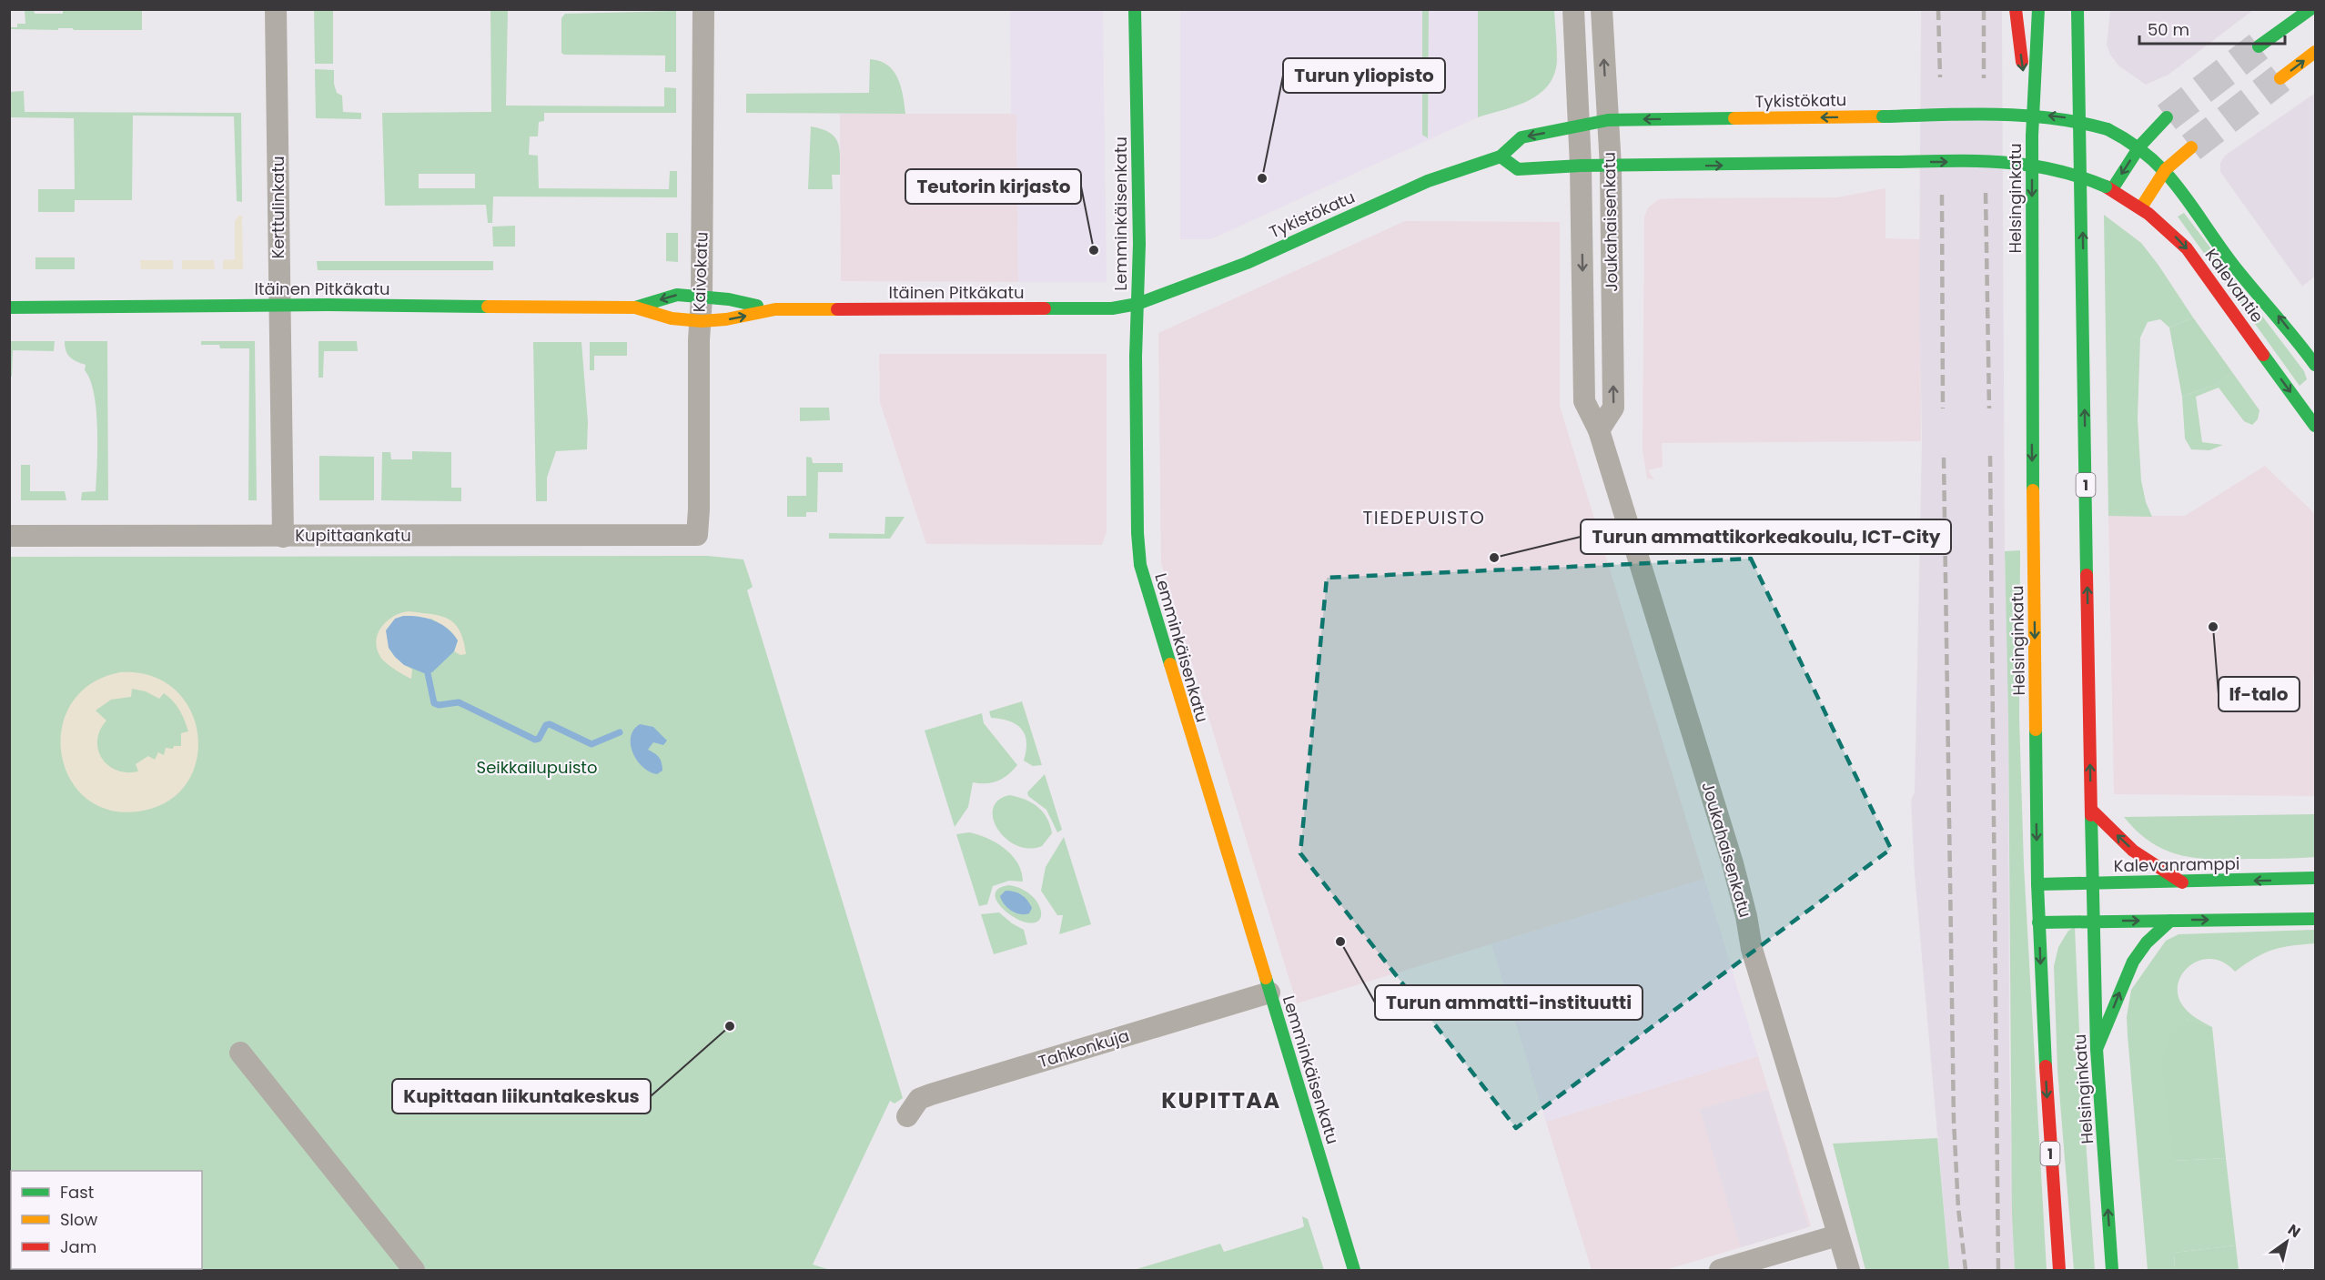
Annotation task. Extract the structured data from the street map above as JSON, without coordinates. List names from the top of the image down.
{
  "streets": {
    "main road": [
      "Tykistökatu",
      "Helsinginkatu",
      "Lemminkäisenkatu",
      "Kalevantie",
      "Itäinen Pitkäkatu",
      "1",
      "Kalevanramppi"
    ],
    "street": [
      "Kerttulinkatu",
      "Joukahaisenkatu",
      "Kaivokatu",
      "Kupittaankatu",
      "Tahkonkuja"
    ]
  },
  "crossings": [
    ["Tykistökatu", "Lemminkäisenkatu"],
    ["Tykistökatu", "Joukahaisenkatu"],
    ["Tykistökatu", "Kalevantie"],
    ["Tykistökatu", "Itäinen Pitkäkatu"],
    ["Helsinginkatu", "Kalevanramppi"],
    ["Kerttulinkatu", "Itäinen Pitkäkatu"],
    ["Kerttulinkatu", "Kupittaankatu"],
    ["Lemminkäisenkatu", "Itäinen Pitkäkatu"],
    ["Lemminkäisenkatu", "Tahkonkuja"],
    ["Kaivokatu", "Itäinen Pitkäkatu"],
    ["Kaivokatu", "Kupittaankatu"]
  ],
  "districts": ["TIEDEPUISTO", "KUPITTAA"],
  "parks": ["Seikkailupuisto"],
  "places": [
    "Turun yliopisto",
    "Teutorin kirjasto",
    "Turun ammattikorkeakoulu, ICT-City",
    "If-talo",
    "Turun ammatti-instituutti",
    "Kupittaan liikuntakeskus"
  ],
  "legend": ["Fast", "Slow", "Jam"],
  "scale_bar": "50 m",
  "north": "top right"
}
